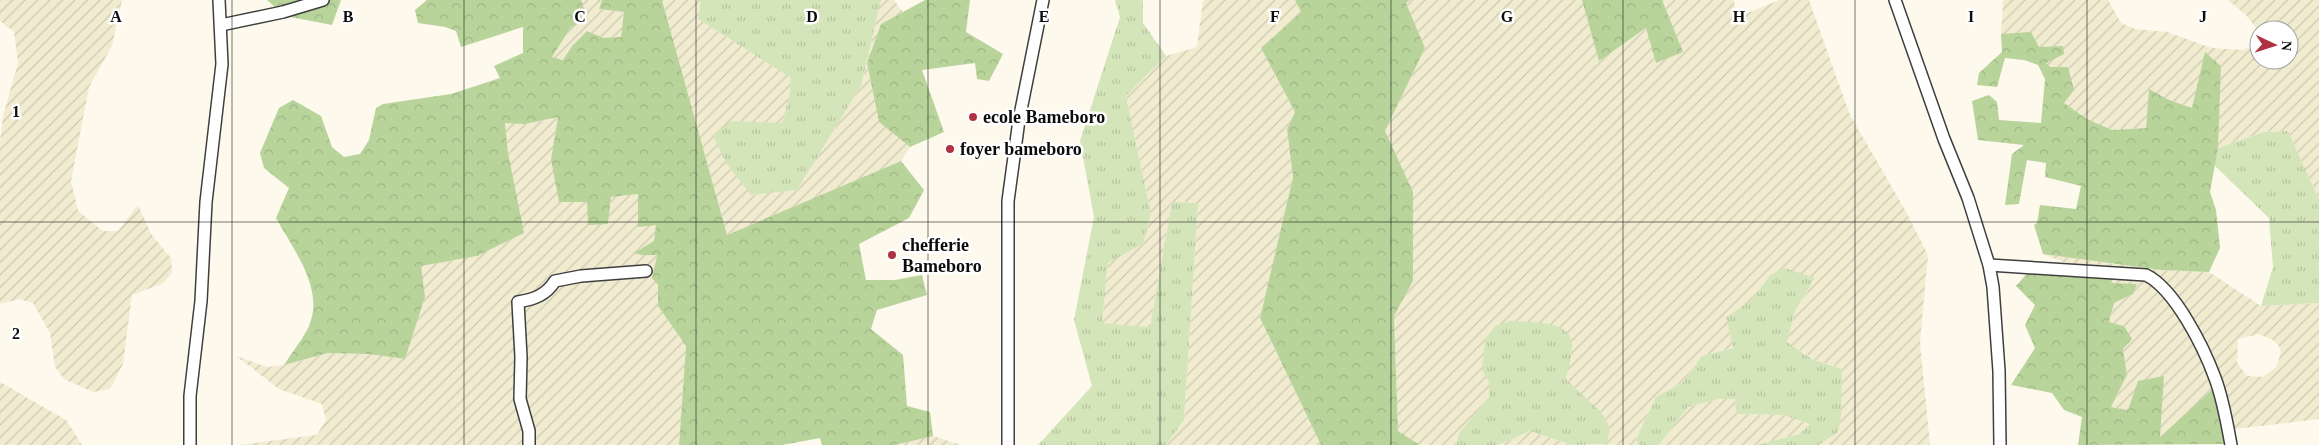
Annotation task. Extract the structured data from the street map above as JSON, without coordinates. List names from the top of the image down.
{
  "places": ["ecole Bameboro", "foyer bameboro", "chefferie Bameboro"],
  "north": "right",
  "grid": {
    "columns": [
      "A",
      "B",
      "C",
      "D",
      "E",
      "F",
      "G",
      "H",
      "I",
      "J"
    ],
    "rows": ["1", "2"]
  }
}
